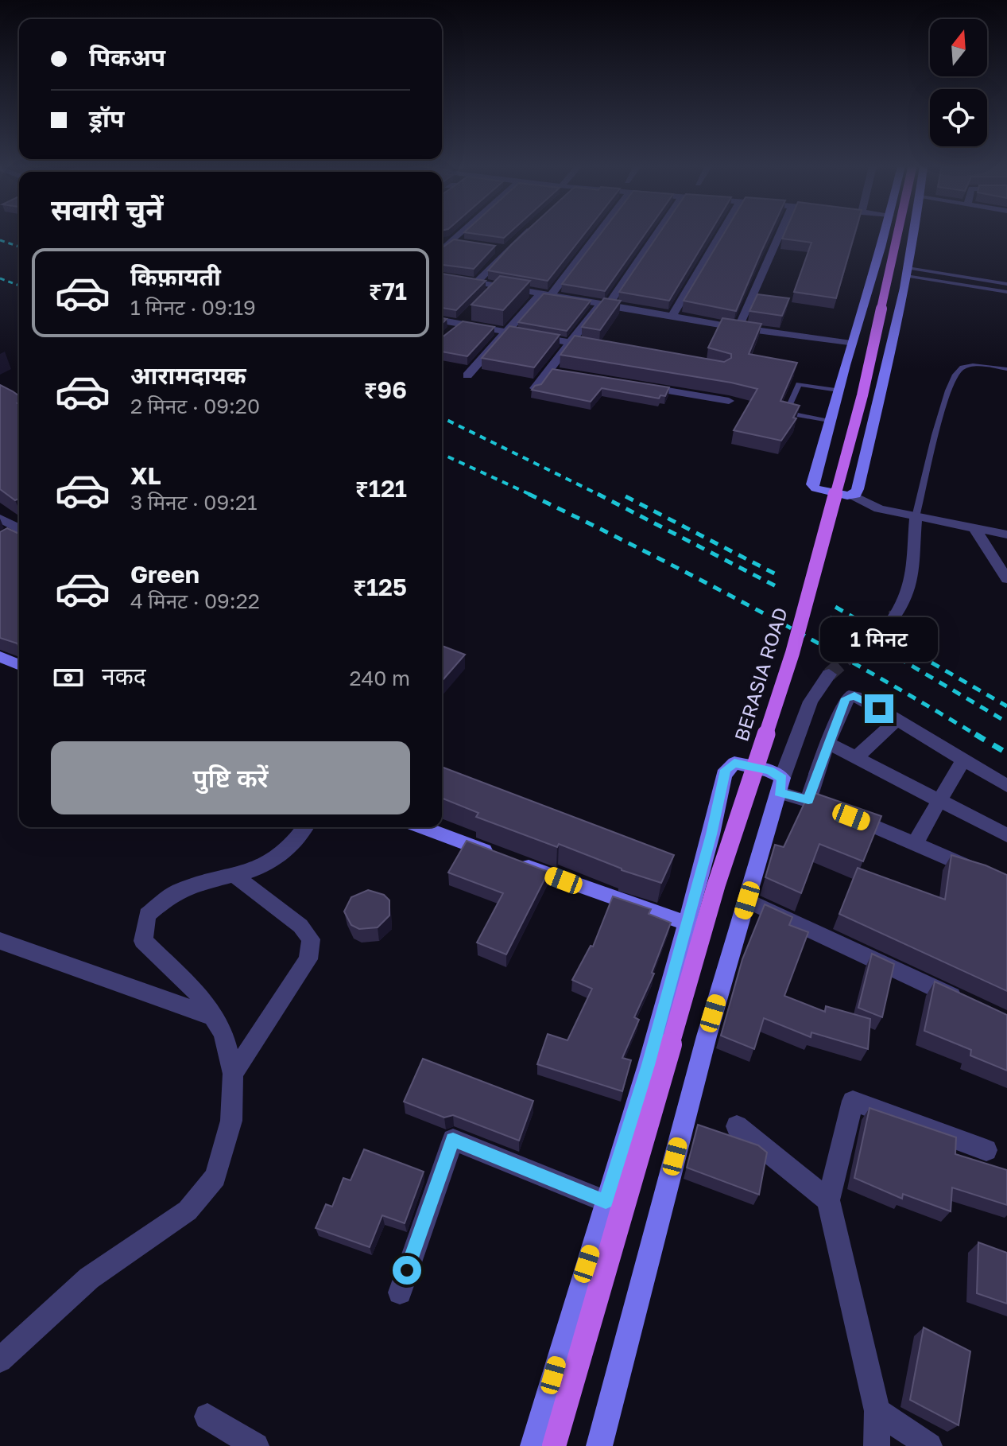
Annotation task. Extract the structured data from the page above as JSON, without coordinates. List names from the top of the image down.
{
  "streets": {
    "main road": ["BERASIA ROAD"]
  },
  "north": "top",
  "page": {
    "banner": ["पिकअप", "ड्रॉप"],
    "heading": "सवारी चुनें",
    "list": [
      {
        "name": "किफ़ायती",
        "note": "1 मिनट · 09:19",
        "value": "₹71"
      },
      {
        "name": "आरामदायक",
        "note": "2 मिनट · 09:20",
        "value": "₹96"
      },
      {
        "name": "XL",
        "note": "3 मिनट · 09:21",
        "value": "₹121"
      },
      {
        "name": "Green",
        "note": "4 मिनट · 09:22",
        "value": "₹125"
      }
    ],
    "bubble": "1 मिनट",
    "pay": ["नकद", "240 m"],
    "buttons": "पुष्टि करें"
  }
}
